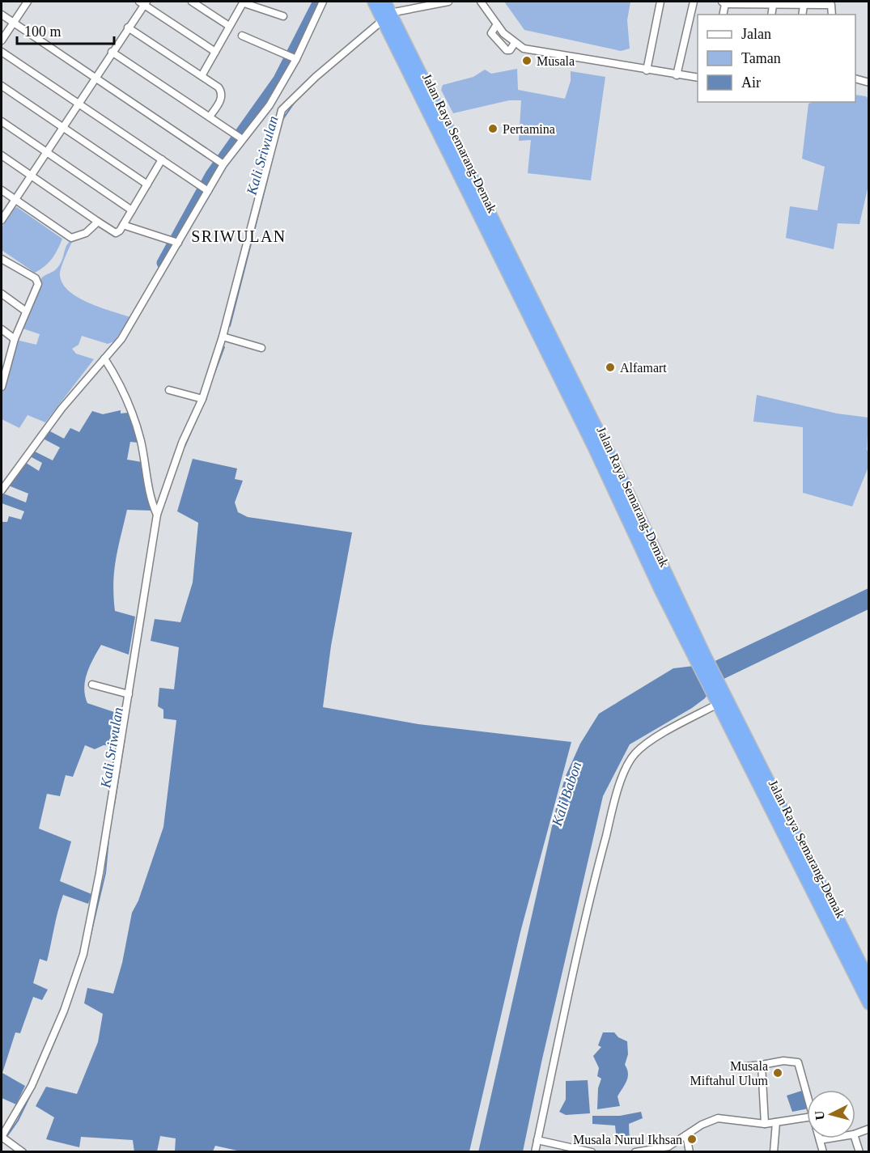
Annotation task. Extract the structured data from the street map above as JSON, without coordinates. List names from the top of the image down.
{
  "streets": {
    "highway": ["Jalan Raya Semarang-Demak"]
  },
  "districts": ["SRIWULAN"],
  "water": ["Kali Sriwulan", "Kali Babon"],
  "places": [
    "Musala",
    "Pertamina",
    "Alfamart",
    "Musala Miftahul Ulum",
    "Musala Nurul Ikhsan"
  ],
  "legend": ["Jalan", "Taman", "Air"],
  "scale_bar": "100 m",
  "north": "left"
}
